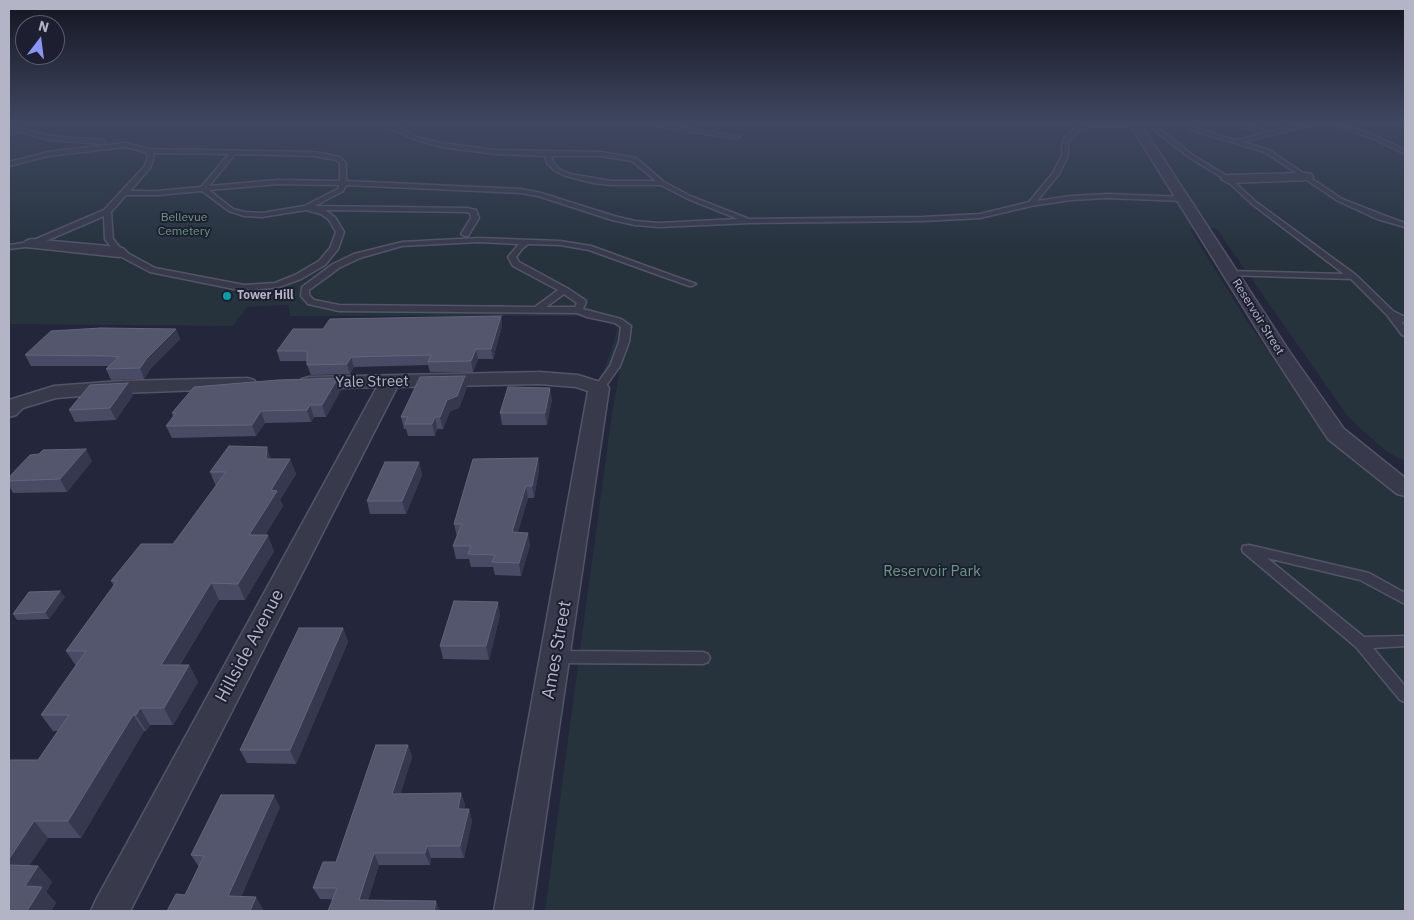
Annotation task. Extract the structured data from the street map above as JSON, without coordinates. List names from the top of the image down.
{
  "streets": {
    "street": [
      "Reservoir Street",
      "Yale Street",
      "Hillside Avenue",
      "Ames Street"
    ]
  },
  "crossings": [
    ["Yale Street", "Hillside Avenue"],
    ["Yale Street", "Ames Street"]
  ],
  "parks": ["Bellevue Cemetery", "Reservoir Park"],
  "places": ["Tower Hill"],
  "north": "top"
}
